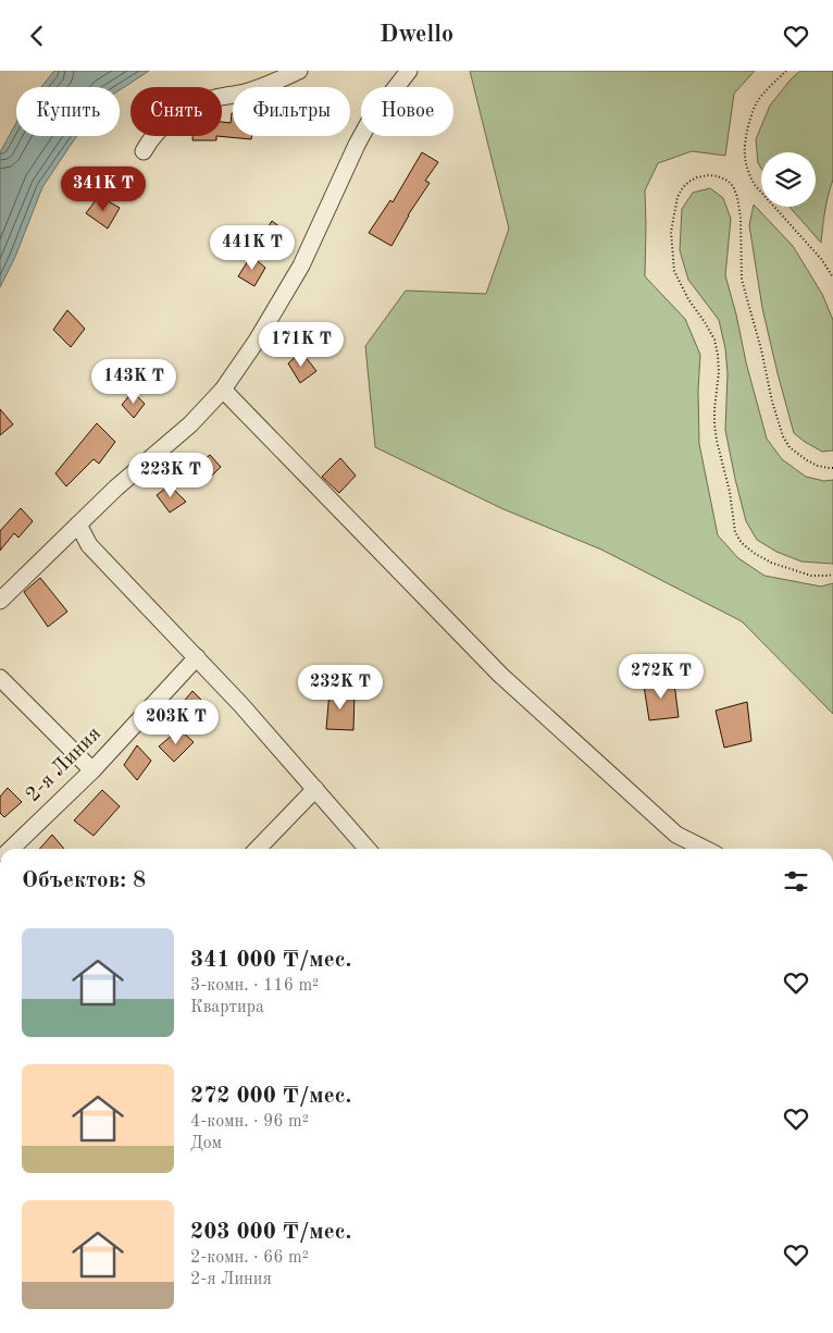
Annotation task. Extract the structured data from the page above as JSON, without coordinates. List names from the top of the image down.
{
  "streets": {
    "street": ["2-я Линия"]
  },
  "page": {
    "header": "Dwello",
    "chip": [
      "Купить",
      "Снять",
      "Фильтры",
      "Новое"
    ],
    "price": [
      "341K ₸",
      "441K ₸",
      "171K ₸",
      "143K ₸",
      "223K ₸",
      "272K ₸",
      "232K ₸",
      "203K ₸"
    ],
    "heading": "Объектов: 8",
    "list": [
      {
        "name": "341 000 ₸/мес.",
        "note": "3-комн. · 116 m² · Квартира"
      },
      {
        "name": "272 000 ₸/мес.",
        "note": "4-комн. · 96 m² · Дом"
      },
      {
        "name": "203 000 ₸/мес.",
        "note": "2-комн. · 66 m² · 2-я Линия"
      }
    ]
  }
}
